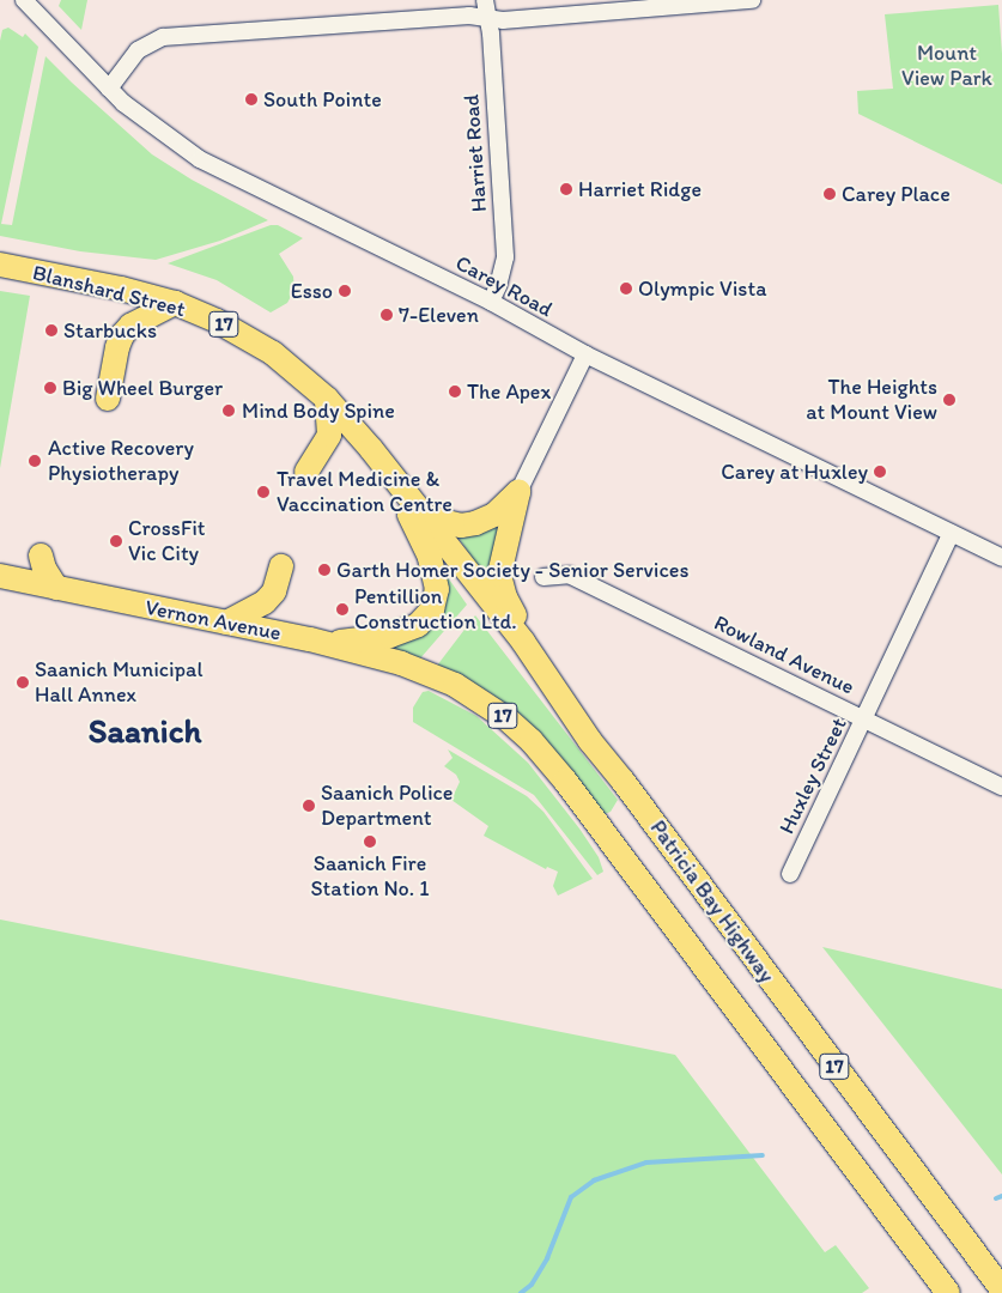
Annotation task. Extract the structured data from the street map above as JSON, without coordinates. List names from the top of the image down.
{
  "streets": {
    "highway": [
      "Blanshard Street",
      "17",
      "Vernon Avenue",
      "Patricia Bay Highway"
    ],
    "street": [
      "Harriet Road",
      "Carey Road",
      "Rowland Avenue",
      "Huxley Street"
    ]
  },
  "crossings": [
    ["Harriet Road", "Carey Road"],
    ["Carey Road", "Huxley Street"],
    ["Blanshard Street", "Patricia Bay Highway"],
    ["Rowland Avenue", "Huxley Street"]
  ],
  "districts": ["Saanich"],
  "parks": ["Mount View Park"],
  "places": [
    "South Pointe",
    "Harriet Ridge",
    "Carey Place",
    "Olympic Vista",
    "Esso",
    "7-Eleven",
    "Starbucks",
    "Big Wheel Burger",
    "The Apex",
    "The Heights at Mount View",
    "Mind Body Spine",
    "Active Recovery Physiotherapy",
    "Carey at Huxley",
    "Travel Medicine & Vaccination Centre",
    "CrossFit Vic City",
    "Garth Homer Society - Senior Services",
    "Pentillion Construction Ltd.",
    "Saanich Municipal Hall Annex",
    "Saanich Police Department",
    "Saanich Fire Station No. 1"
  ]
}
